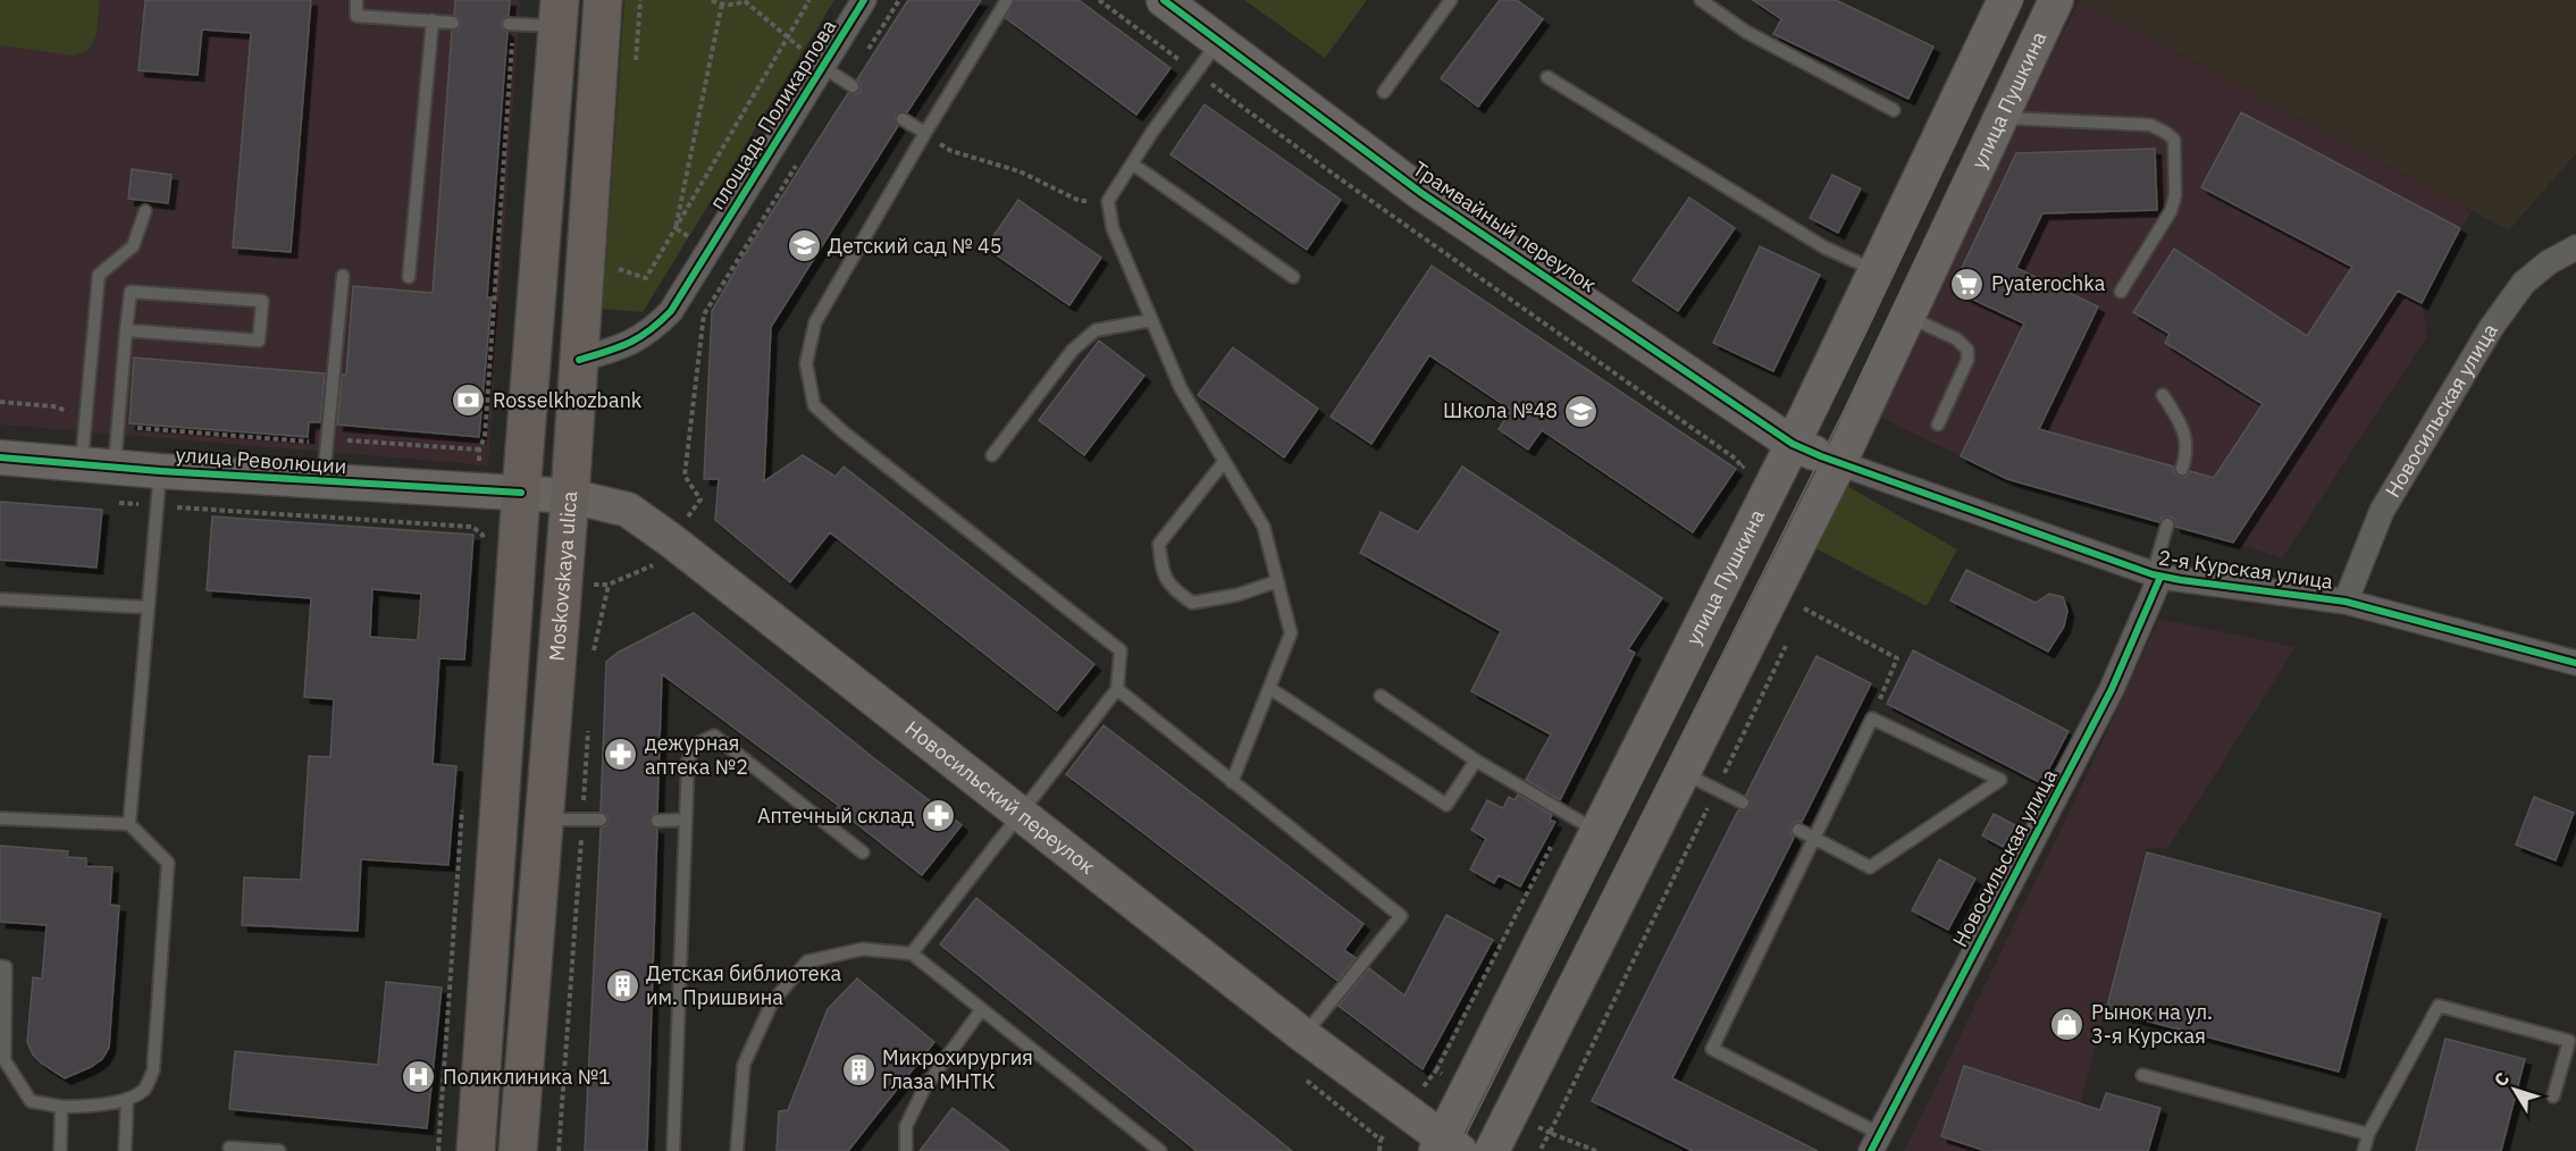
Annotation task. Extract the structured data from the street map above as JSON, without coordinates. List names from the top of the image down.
{
  "streets": {
    "main road": [
      "улица Пушкина",
      "Трамвайный переулок",
      "улица Революции",
      "Moskovskaya ulica",
      "Новосильский переулок"
    ],
    "street": ["площадь Поликарпова", "Новосильская улица", "2-я Курская улица"]
  },
  "crossings": [
    ["улица Пушкина", "Трамвайный переулок"],
    ["улица Пушкина", "2-я Курская улица"],
    ["улица Пушкина", "Новосильский переулок"],
    ["площадь Поликарпова", "Moskovskaya ulica"],
    ["Трамвайный переулок", "2-я Курская улица"],
    ["Новосильская улица", "2-я Курская улица"],
    ["улица Революции", "Новосильский переулок"],
    ["Moskovskaya ulica", "Новосильский переулок"]
  ],
  "places": {
    "school or university": ["Детский сад № 45", "Школа №48"],
    "supermarket": ["Pyaterochka"],
    "bank": ["Rosselkhozbank"],
    "pharmacy": ["дежурная аптека №2", "Аптечный склад"],
    "building": ["Детская библиотека им. Пришвина", "Микрохирургия Глаза МНТК"],
    "shop": ["Рынок на ул. 3-я Курская"],
    "hospital": ["Поликлиника №1"]
  },
  "north": "top left"
}
